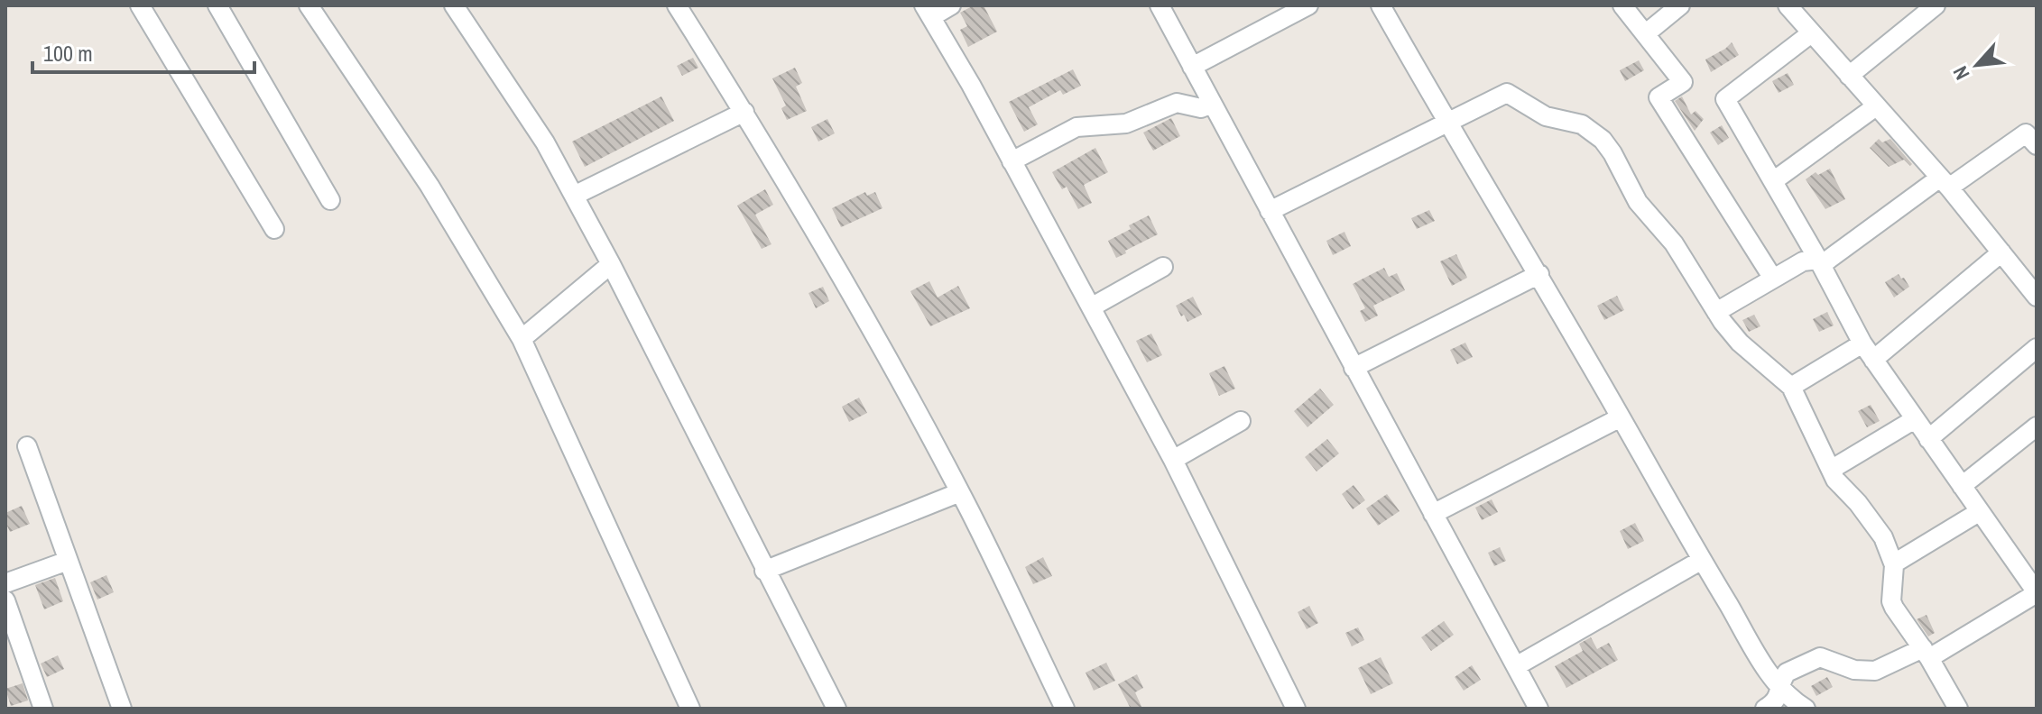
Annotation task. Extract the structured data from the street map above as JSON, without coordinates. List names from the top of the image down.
{
  "scale_bar": "100 m",
  "north": "bottom left"
}
